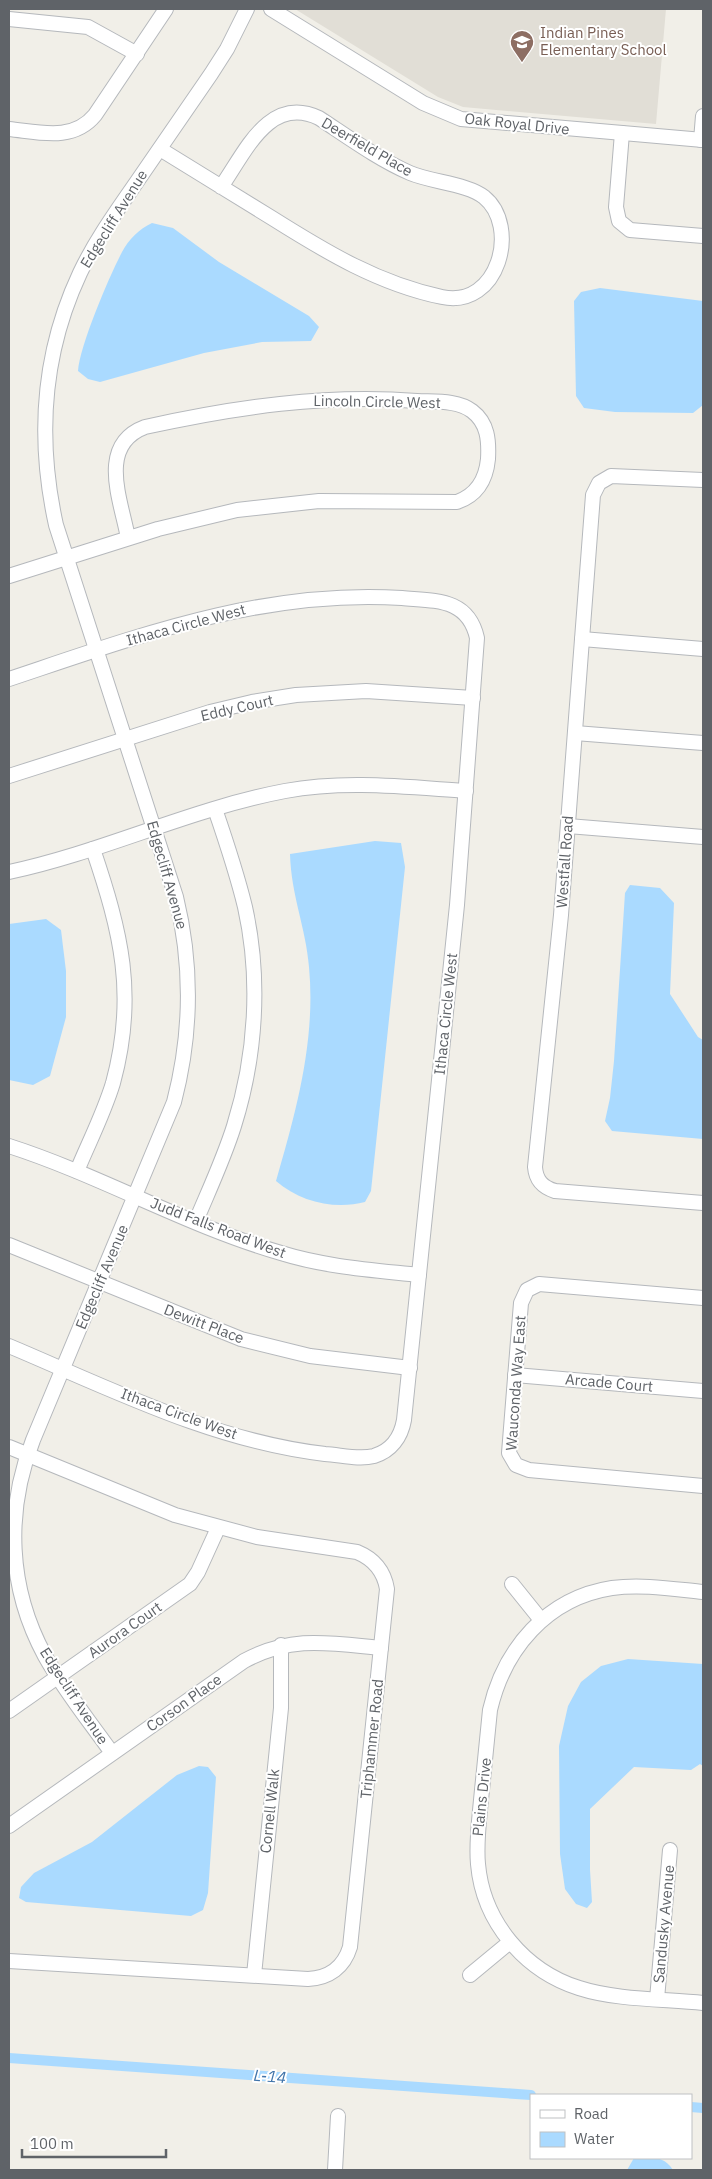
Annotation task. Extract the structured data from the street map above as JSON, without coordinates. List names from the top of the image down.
{
  "streets": {
    "street": [
      "Oak Royal Drive",
      "Deerfield Place",
      "Edgecliff Avenue",
      "Lincoln Circle West",
      "Ithaca Circle West",
      "Eddy Court",
      "Westfall Road",
      "Judd Falls Road West",
      "Dewitt Place",
      "Wauconda Way East",
      "Arcade Court",
      "Aurora Court",
      "Corson Place",
      "Triphammer Road",
      "Plains Drive",
      "Cornell Walk",
      "Sandusky Avenue"
    ]
  },
  "crossings": [
    ["Deerfield Place", "Edgecliff Avenue"],
    ["Edgecliff Avenue", "Lincoln Circle West"],
    ["Edgecliff Avenue", "Ithaca Circle West"],
    ["Edgecliff Avenue", "Eddy Court"],
    ["Edgecliff Avenue", "Judd Falls Road West"],
    ["Edgecliff Avenue", "Dewitt Place"],
    ["Edgecliff Avenue", "Aurora Court"],
    ["Edgecliff Avenue", "Corson Place"],
    ["Edgecliff Avenue", "Triphammer Road"],
    ["Ithaca Circle West", "Eddy Court"],
    ["Ithaca Circle West", "Judd Falls Road West"],
    ["Ithaca Circle West", "Dewitt Place"],
    ["Wauconda Way East", "Arcade Court"],
    ["Aurora Court", "Triphammer Road"],
    ["Corson Place", "Triphammer Road"],
    ["Corson Place", "Cornell Walk"],
    ["Triphammer Road", "Cornell Walk"],
    ["Plains Drive", "Sandusky Avenue"]
  ],
  "water": ["L-14"],
  "places": {
    "school or university": ["Indian Pines Elementary School"]
  },
  "legend": ["Road", "Water"],
  "scale_bar": "100 m"
}
